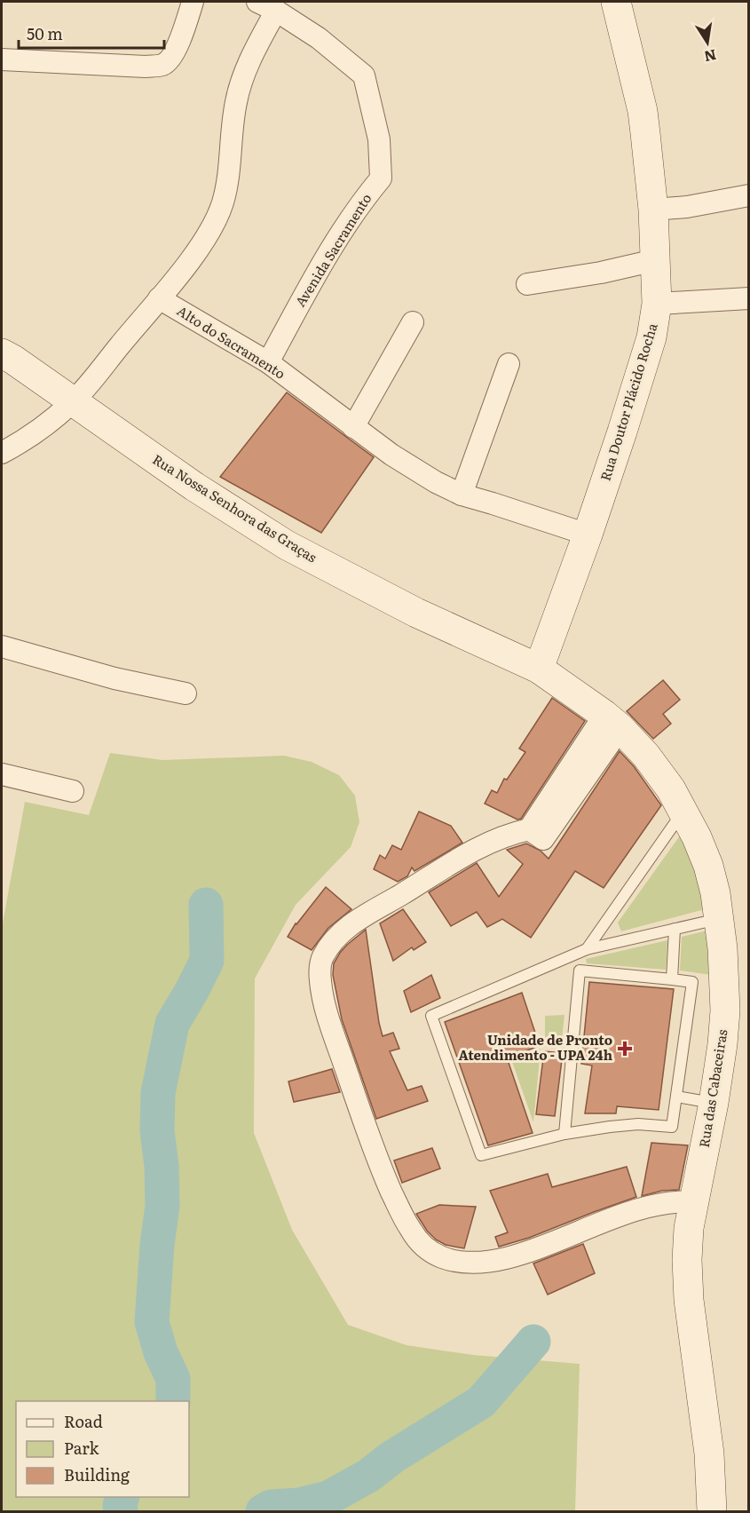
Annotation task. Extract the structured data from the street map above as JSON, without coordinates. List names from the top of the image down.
{
  "streets": {
    "street": [
      "Avenida Sacramento",
      "Alto do Sacramento",
      "Rua Doutor Plácido Rocha",
      "Rua Nossa Senhora das Graças",
      "Rua das Cabaceiras"
    ]
  },
  "crossings": [
    ["Avenida Sacramento", "Alto do Sacramento"],
    ["Alto do Sacramento", "Rua Doutor Plácido Rocha"],
    ["Rua Doutor Plácido Rocha", "Rua Nossa Senhora das Graças"],
    ["Rua Doutor Plácido Rocha", "Rua das Cabaceiras"],
    ["Rua Nossa Senhora das Graças", "Rua das Cabaceiras"]
  ],
  "places": {
    "health": ["Unidade de Pronto Atendimento - UPA 24h"]
  },
  "legend": ["Road", "Park", "Building"],
  "scale_bar": "50 m",
  "north": "bottom"
}
